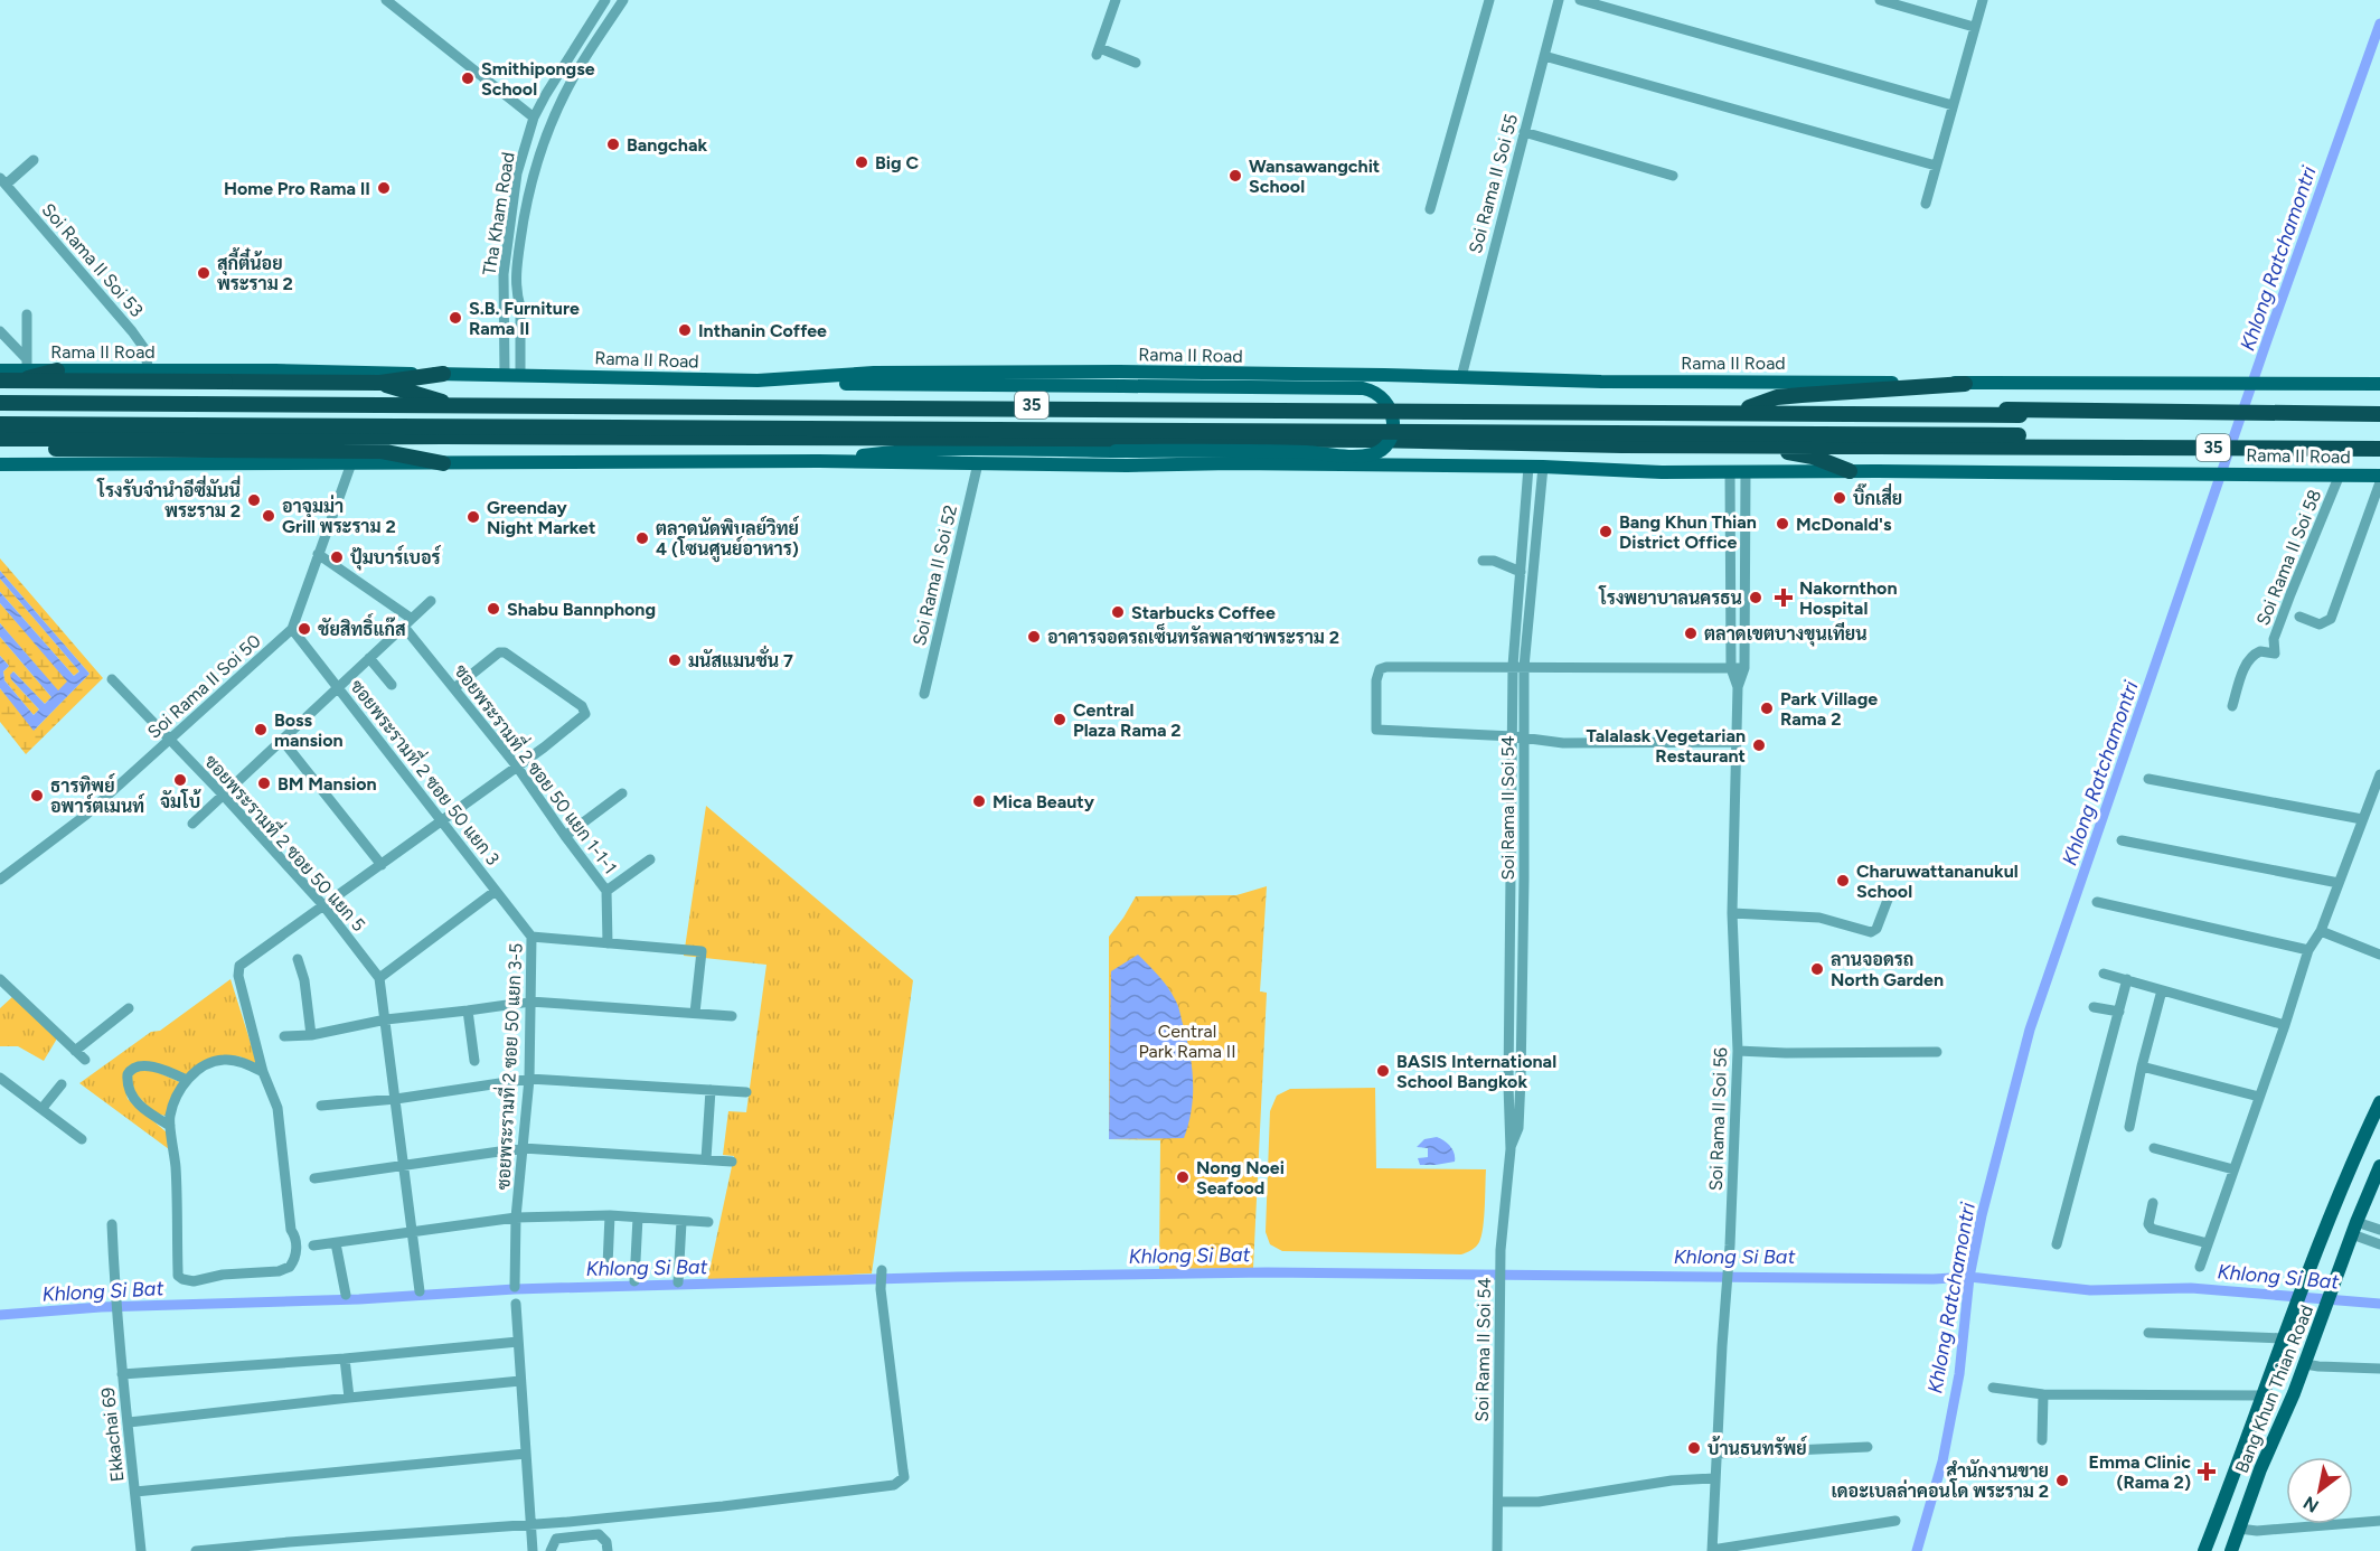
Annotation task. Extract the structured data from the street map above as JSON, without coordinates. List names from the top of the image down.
{
  "streets": {
    "highway": ["Rama II Road", "35"],
    "main road": ["Bang Khun Thian Road"],
    "street": [
      "Soi Rama II Soi 55",
      "Tha Kham Road",
      "Soi Rama II Soi 53",
      "Soi Rama II Soi 58",
      "Soi Rama II Soi 52",
      "Soi Rama II Soi 50",
      "ซอยพระรามที่ 2 ซอย 50 แยก 1-1-1",
      "ซอยพระรามที่ 2 ซอย 50 แยก 3",
      "Soi Rama II Soi 54",
      "ซอยพระรามที่ 2 ซอย 50 แยก 5",
      "ซอยพระรามที่ 2 ซอย 50 แยก 3-5",
      "Soi Rama II Soi 56",
      "Ekkachai 69"
    ]
  },
  "crossings": [
    ["Soi Rama II Soi 55", "Rama II Road"],
    ["Tha Kham Road", "Rama II Road"],
    ["Soi Rama II Soi 53", "Rama II Road"],
    ["Rama II Road", "Soi Rama II Soi 58"],
    ["Rama II Road", "Soi Rama II Soi 52"],
    ["Rama II Road", "Soi Rama II Soi 50"],
    ["Rama II Road", "Soi Rama II Soi 54"],
    ["Rama II Road", "Soi Rama II Soi 56"],
    ["Soi Rama II Soi 50", "ซอยพระรามที่ 2 ซอย 50 แยก 1-1-1"],
    ["Soi Rama II Soi 50", "ซอยพระรามที่ 2 ซอย 50 แยก 3"],
    ["Soi Rama II Soi 50", "ซอยพระรามที่ 2 ซอย 50 แยก 5"],
    ["ซอยพระรามที่ 2 ซอย 50 แยก 1-1-1", "ซอยพระรามที่ 2 ซอย 50 แยก 3-5"],
    ["ซอยพระรามที่ 2 ซอย 50 แยก 3", "ซอยพระรามที่ 2 ซอย 50 แยก 3-5"]
  ],
  "water": ["Khlong Ratchamontri", "Khlong Si Bat"],
  "parks": ["Central Park Rama II"],
  "places": {
    "other": [
      "Smithipongse School",
      "Bangchak",
      "Big C",
      "Wansawangchit School",
      "Home Pro Rama II",
      "สุกี้ตี๋น้อย พระราม 2",
      "S.B. Furniture Rama II",
      "Inthanin Coffee",
      "บิ๊กเสี่ย",
      "โรงรับจำนำอีซี่มันนี่ พระราม 2",
      "อาจุมม่า Grill พระราม 2",
      "Greenday Night Market",
      "McDonald's",
      "Bang Khun Thian District Office",
      "ตลาดนัดพิบูลย์วิทย์ 4 (โซนศูนย์อาหาร)",
      "ปุ้มบาร์เบอร์",
      "โรงพยาบาลนครธน",
      "Shabu Bannphong",
      "Starbucks Coffee",
      "ชัยสิทธิ์แก๊ส",
      "ตลาดเขตบางขุนเทียน",
      "อาคารจอดรถเซ็นทรัลพลาซาพระราม 2",
      "มนัสแมนชั่น 7",
      "Park Village Rama 2",
      "Central Plaza Rama 2",
      "Boss mansion",
      "Talalask Vegetarian Restaurant",
      "จัมโบ้",
      "BM Mansion",
      "ธารทิพย์ อพาร์ตเมนท์",
      "Mica Beauty",
      "Charuwattananukul School",
      "ลานจอดรถ North Garden",
      "BASIS International School Bangkok",
      "Nong Noei Seafood",
      "บ้านธนทรัพย์",
      "สำนักงานขาย เดอะเบลล่าคอนโด พระราม 2"
    ],
    "health": ["Nakornthon Hospital", "Emma Clinic (Rama 2)"]
  },
  "north": "bottom left"
}
